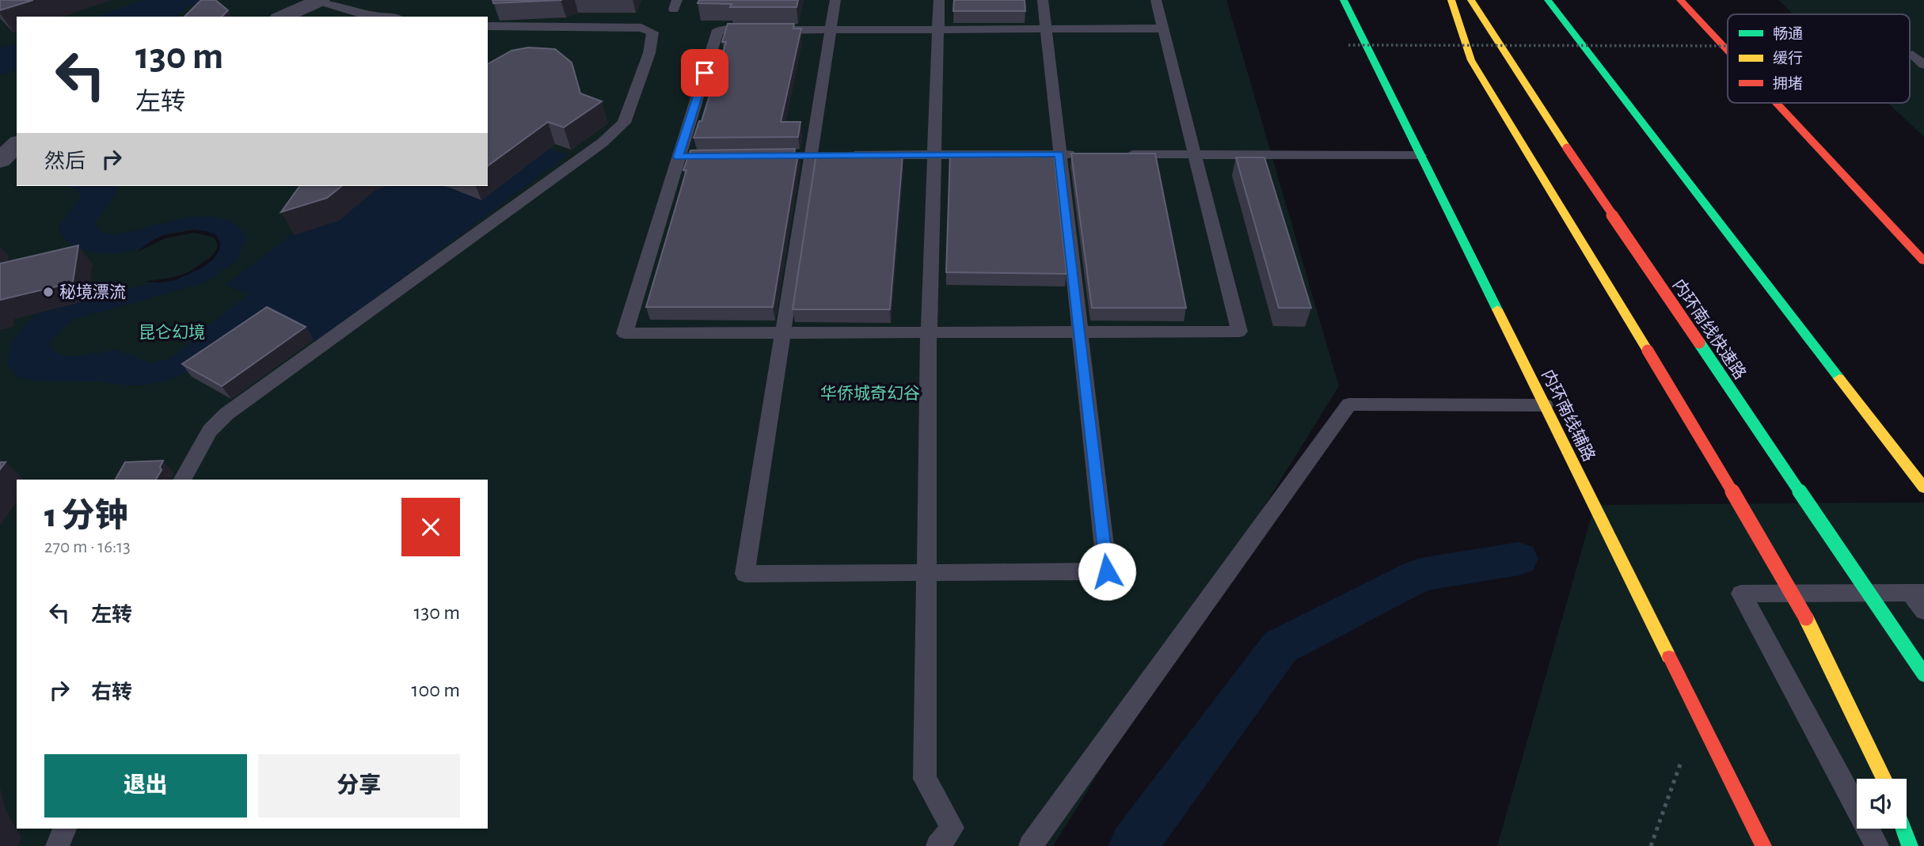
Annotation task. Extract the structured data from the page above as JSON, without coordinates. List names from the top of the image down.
{
  "streets": {
    "main road": ["内环南线快速路", "内环南线辅路"]
  },
  "parks": ["昆仑幻境", "华侨城奇幻谷"],
  "places": ["秘境漂流"],
  "legend": ["畅通", "缓行", "拥堵"],
  "page": {
    "turn": ["130 m", "左转"],
    "then": "然后",
    "heading": ["1 分钟", "270 m · 16:13"],
    "list": [
      {
        "name": "左转",
        "value": "130 m"
      },
      {
        "name": "右转",
        "value": "100 m"
      }
    ],
    "buttons": ["退出", "分享"]
  }
}
